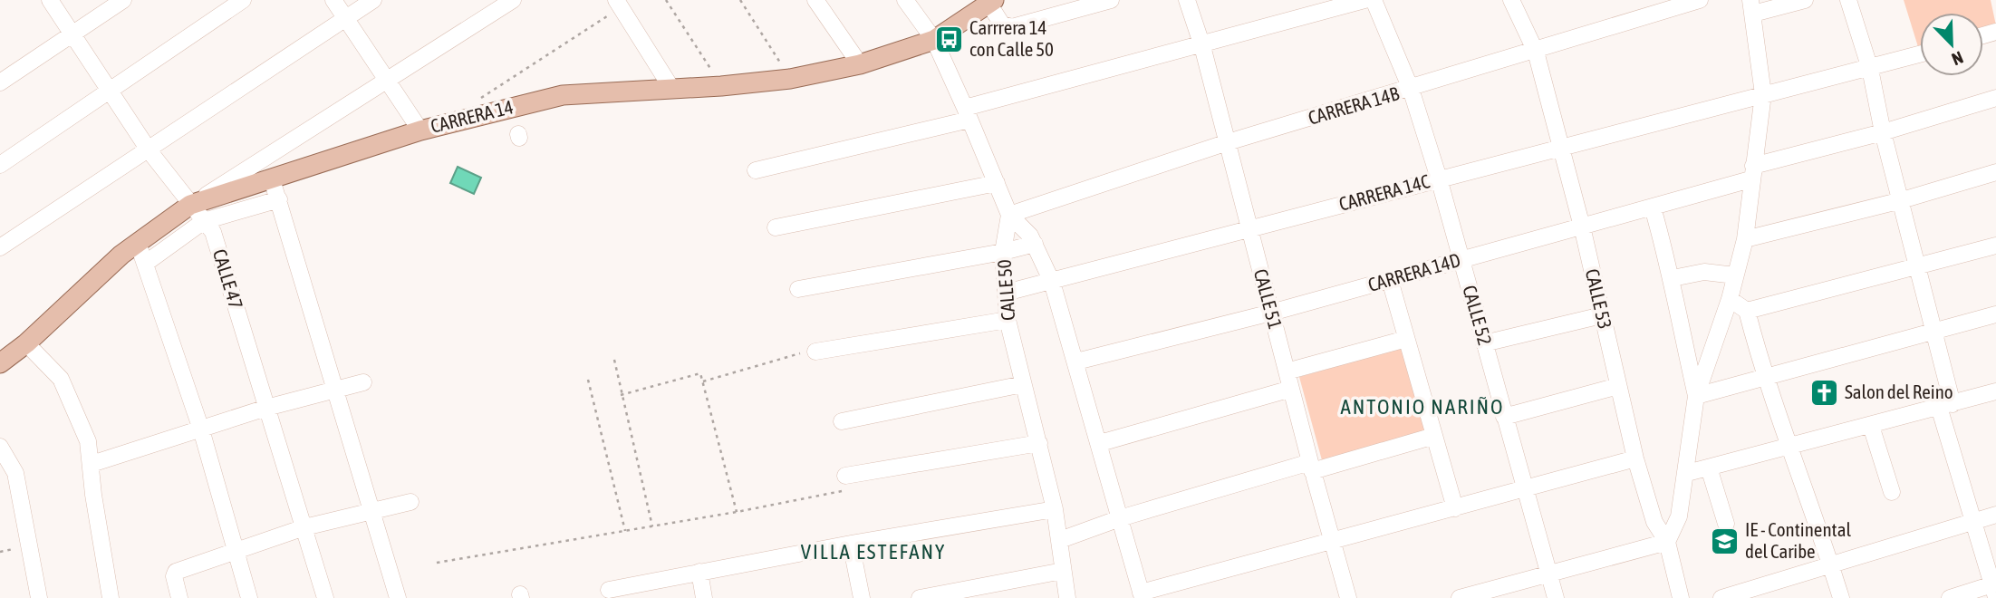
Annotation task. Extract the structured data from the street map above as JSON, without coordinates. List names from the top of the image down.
{
  "streets": {
    "main road": ["CARRERA 14"],
    "street": [
      "CARRERA 14B",
      "CARRERA 14C",
      "CARRERA 14D",
      "CALLE 47",
      "CALLE 50",
      "CALLE 51",
      "CALLE 53",
      "CALLE 52"
    ]
  },
  "crossings": [
    ["CARRERA 14B", "CALLE 50"],
    ["CARRERA 14B", "CALLE 51"],
    ["CARRERA 14B", "CALLE 53"],
    ["CARRERA 14B", "CALLE 52"],
    ["CARRERA 14", "CALLE 47"],
    ["CARRERA 14C", "CALLE 50"],
    ["CARRERA 14C", "CALLE 51"],
    ["CARRERA 14C", "CALLE 53"],
    ["CARRERA 14C", "CALLE 52"],
    ["CARRERA 14D", "CALLE 51"],
    ["CARRERA 14D", "CALLE 53"],
    ["CARRERA 14D", "CALLE 52"]
  ],
  "districts": ["ANTONIO NARIÑO", "VILLA ESTEFANY"],
  "places": {
    "bus stop": ["Carrrera 14 con Calle 50"],
    "church": ["Salon del Reino"],
    "school or university": ["IE - Continental del Caribe"]
  },
  "north": "bottom right"
}
